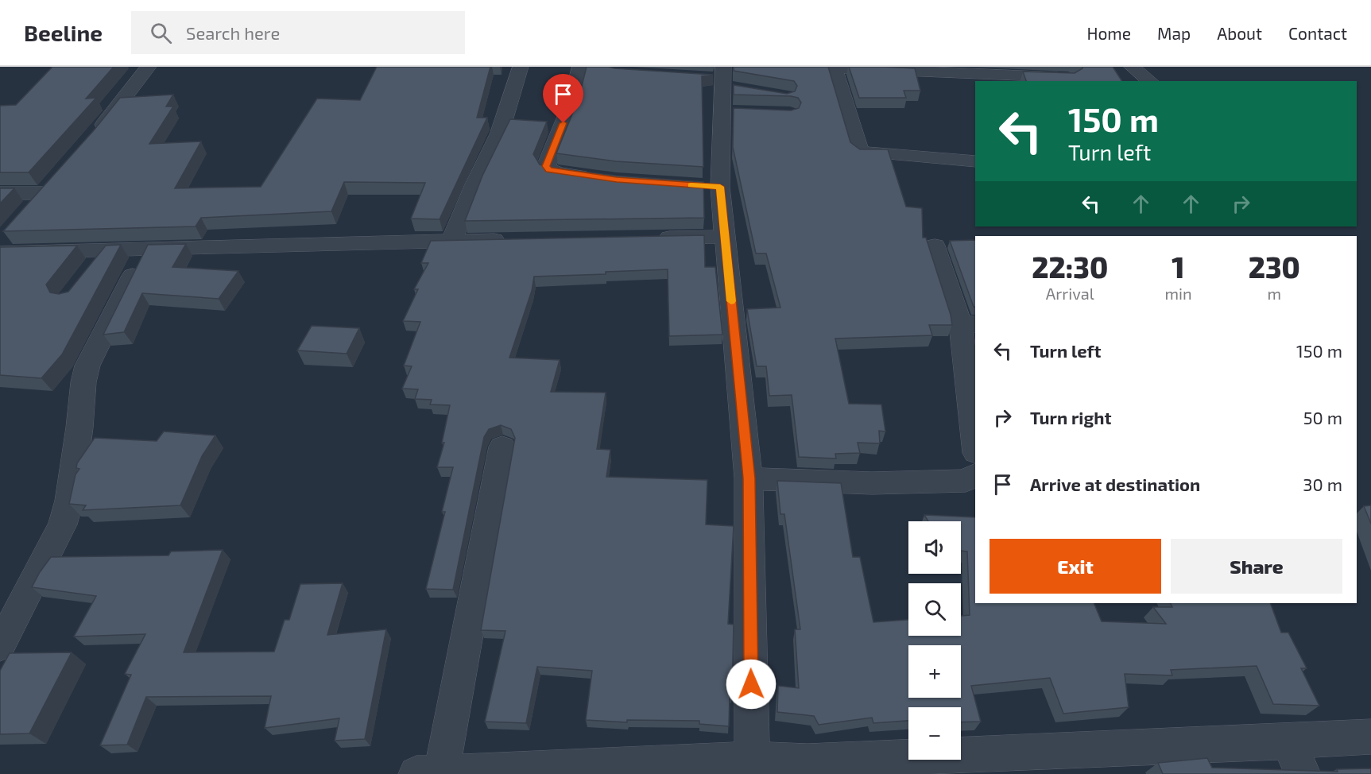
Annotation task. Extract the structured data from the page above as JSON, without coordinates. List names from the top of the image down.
{
  "page": {
    "header": "Beeline",
    "search": "Search here",
    "nav": [
      "Home",
      "Map",
      "About",
      "Contact"
    ],
    "turn": ["150 m", "Turn left"],
    "eta": [
      "22:30",
      "Arrival",
      "1",
      "min",
      "230",
      "m"
    ],
    "list": [
      {
        "name": "Turn left",
        "value": "150 m"
      },
      {
        "name": "Turn right",
        "value": "50 m"
      },
      {
        "name": "Arrive at destination",
        "value": "30 m"
      }
    ],
    "map_buttons": ["+", "−"],
    "buttons": ["Exit", "Share"]
  }
}
